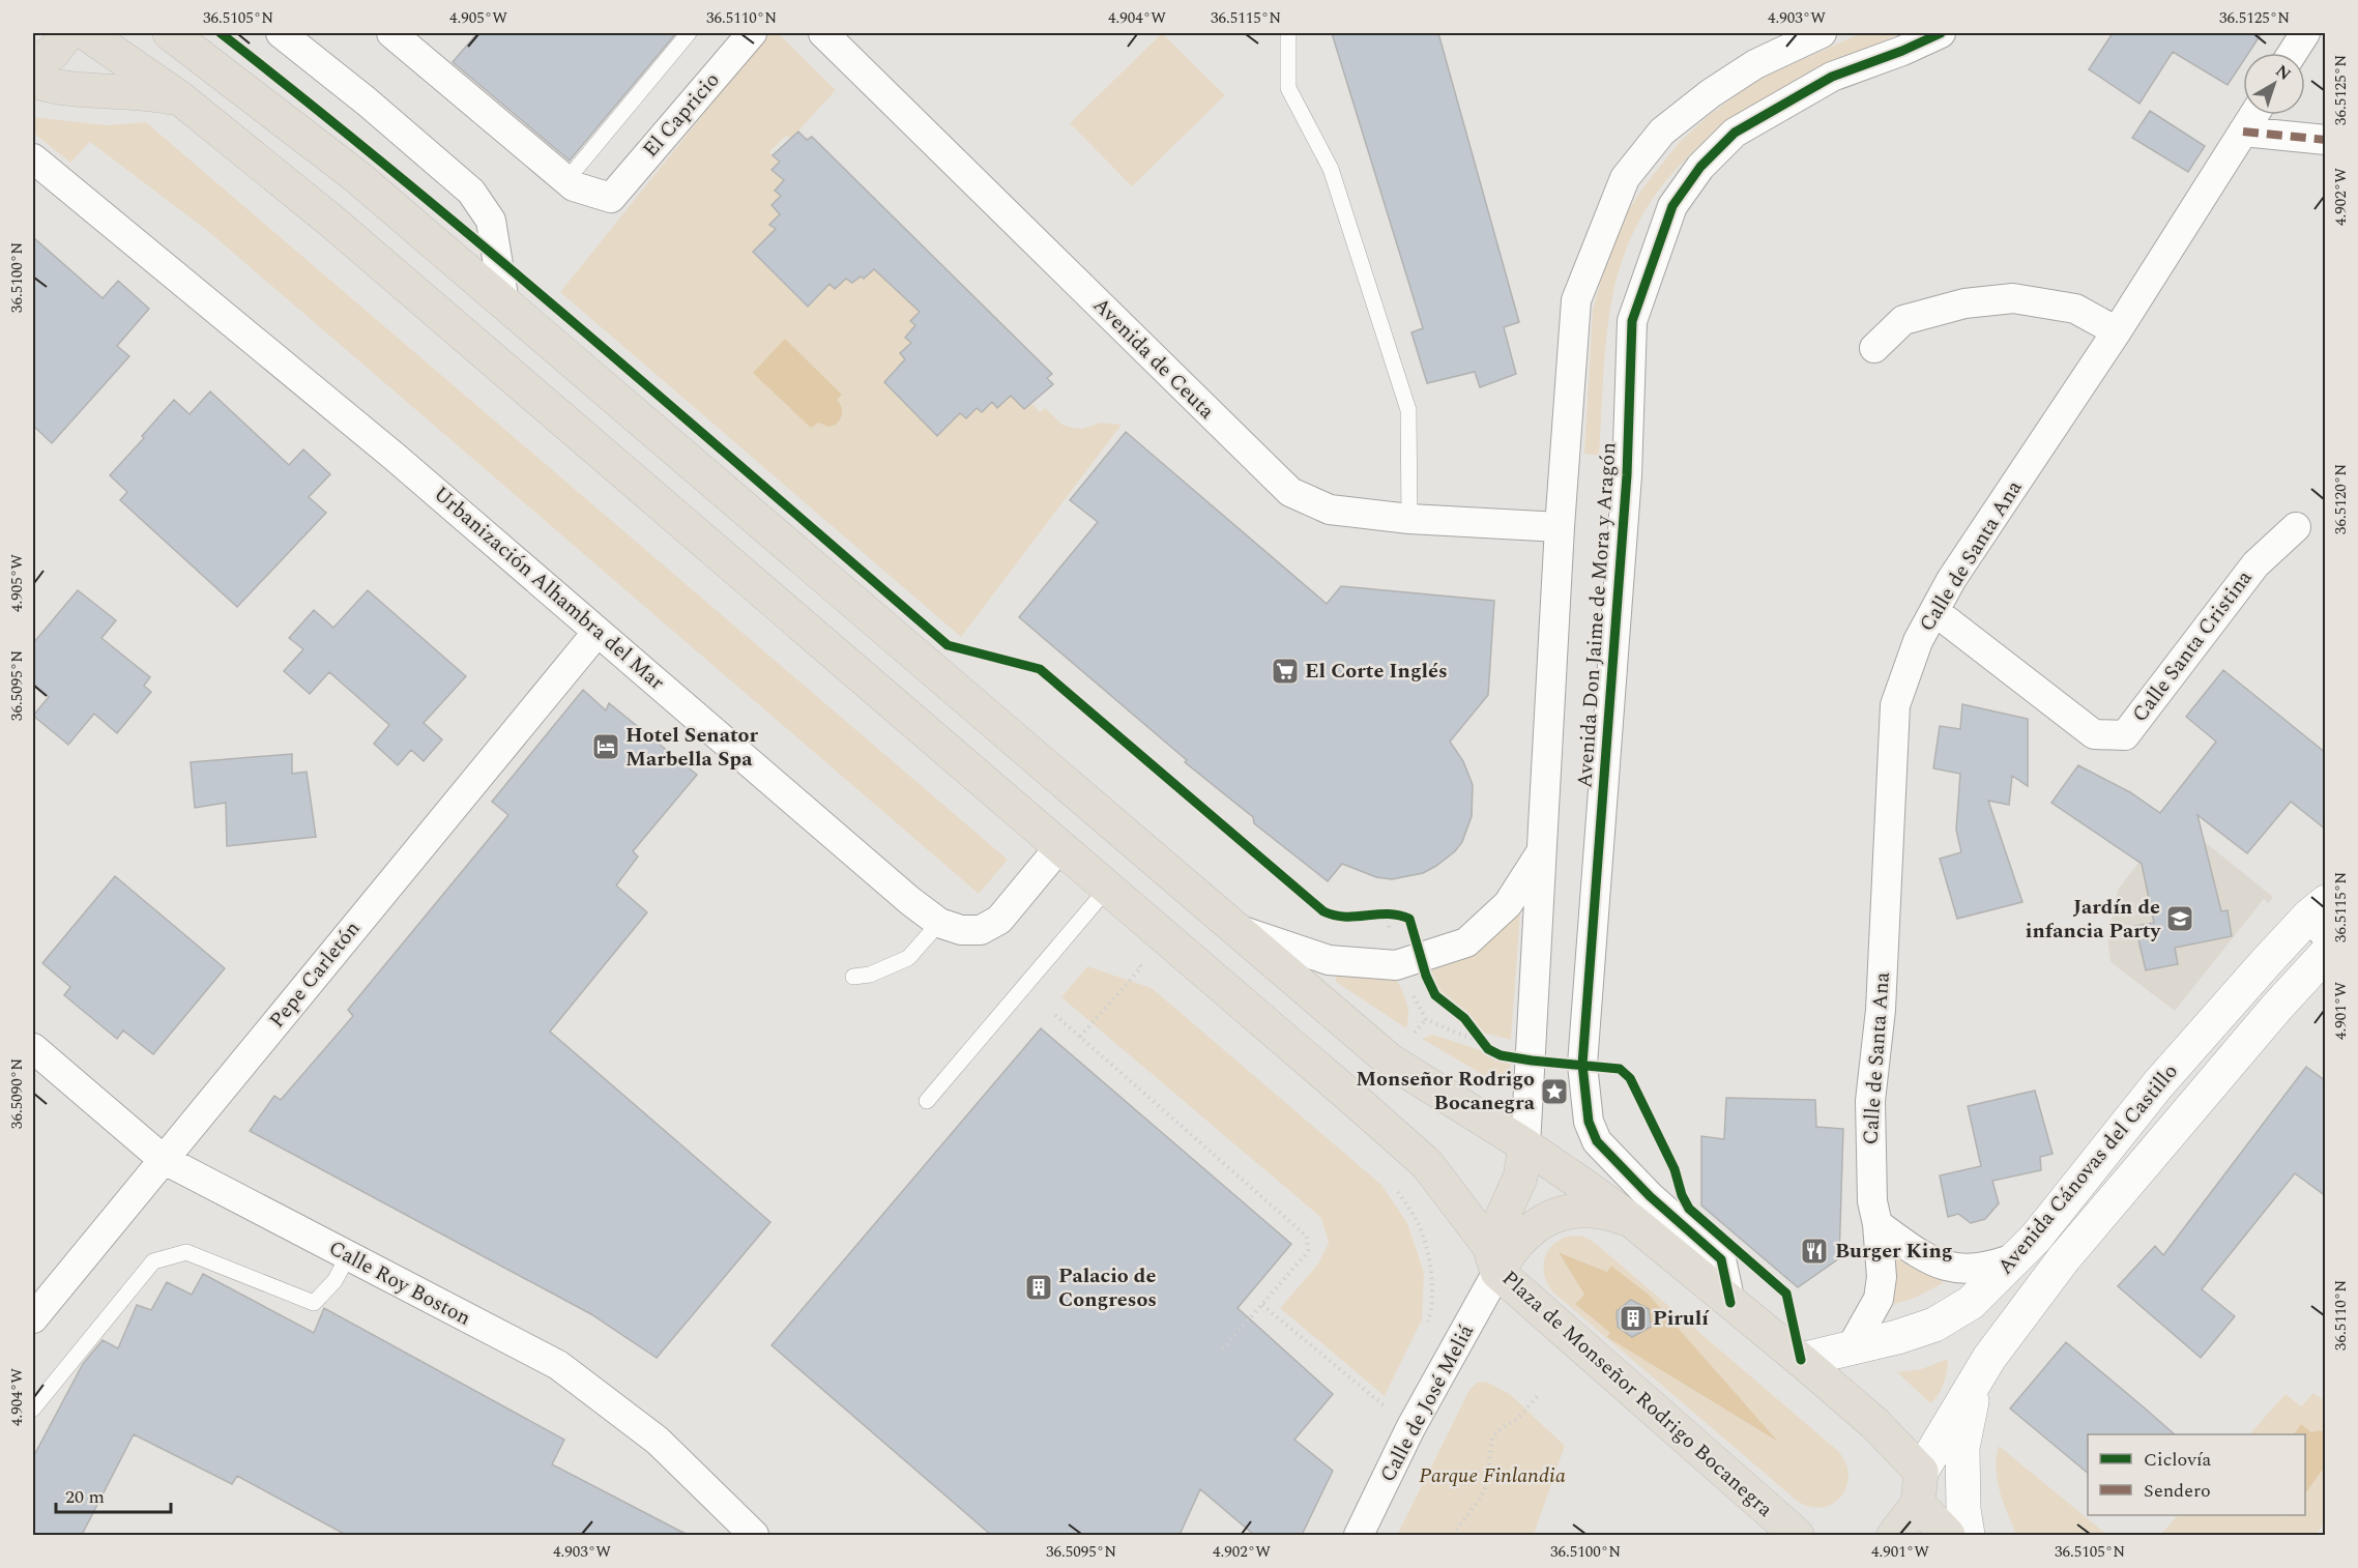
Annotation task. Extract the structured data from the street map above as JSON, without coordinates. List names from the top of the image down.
{
  "streets": {
    "main road": ["Avenida Cánovas del Castillo", "Plaza de Monseñor Rodrigo Bocanegra"],
    "street": [
      "El Capricio",
      "Avenida de Ceuta",
      "Calle de Santa Ana",
      "Urbanización Alhambra del Mar",
      "Avenida Don Jaime de Mora y Aragón",
      "Calle Santa Cristina",
      "Pepe Carletón",
      "Calle Roy Boston",
      "Calle de José Meliá"
    ]
  },
  "crossings": [
    ["Avenida de Ceuta", "Avenida Don Jaime de Mora y Aragón"],
    ["Calle de Santa Ana", "Calle Santa Cristina"],
    ["Calle de Santa Ana", "Avenida Cánovas del Castillo"],
    ["Urbanización Alhambra del Mar", "Pepe Carletón"],
    ["Urbanización Alhambra del Mar", "Plaza de Monseñor Rodrigo Bocanegra"],
    ["Pepe Carletón", "Calle Roy Boston"],
    ["Plaza de Monseñor Rodrigo Bocanegra", "Calle de José Meliá"]
  ],
  "parks": ["Parque Finlandia"],
  "places": {
    "supermarket": ["El Corte Inglés"],
    "hotel": ["Hotel Senator Marbella Spa"],
    "school or university": ["Jardín de infancia Party"],
    "place": ["Monseñor Rodrigo Bocanegra"],
    "restaurant": ["Burger King"],
    "building": ["Palacio de Congresos", "Pirulí"]
  },
  "legend": ["Ciclovía", "Sendero"],
  "scale_bar": "20 m",
  "north": "top right",
  "coordinates": [
    "36.5105°N",
    "4.905°W",
    "36.5110°N",
    "4.904°W",
    "36.5115°N",
    "4.903°W",
    "36.5125°N",
    "4.902°W",
    "36.5100°N",
    "36.5120°N",
    "36.5095°N",
    "4.901°W",
    "36.5090°N"
  ]
}
